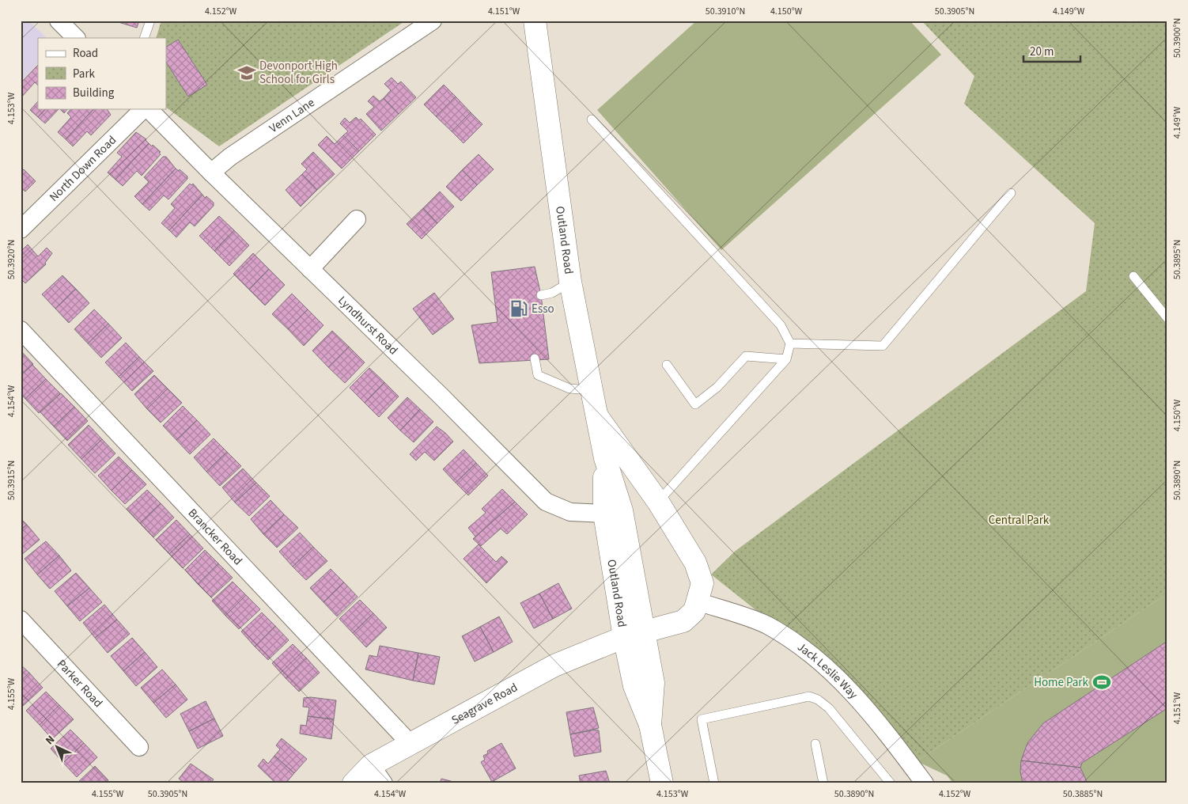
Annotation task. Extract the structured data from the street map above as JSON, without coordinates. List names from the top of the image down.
{
  "streets": {
    "main road": ["Outland Road", "Seagrave Road"],
    "street": [
      "Venn Lane",
      "North Down Road",
      "Lyndhurst Road",
      "Brancker Road",
      "Jack Leslie Way",
      "Parker Road"
    ]
  },
  "crossings": [
    ["Venn Lane", "Lyndhurst Road"],
    ["Outland Road", "Lyndhurst Road"],
    ["Outland Road", "Seagrave Road"],
    ["Brancker Road", "Seagrave Road"],
    ["Jack Leslie Way", "Seagrave Road"]
  ],
  "parks": ["Central Park"],
  "places": {
    "school or university": ["Devonport High School for Girls"],
    "fuel station": ["Esso"],
    "sports": ["Home Park"]
  },
  "legend": ["Road", "Park", "Building"],
  "scale_bar": "20 m",
  "north": "top left",
  "coordinates": [
    "4.152°W",
    "4.151°W",
    "50.3910°N",
    "4.150°W",
    "50.3905°N",
    "4.149°W",
    "50.3900°N",
    "4.153°W",
    "50.3895°N",
    "50.3920°N",
    "4.154°W",
    "50.3890°N",
    "50.3915°N",
    "4.155°W",
    "50.3885°N"
  ]
}
